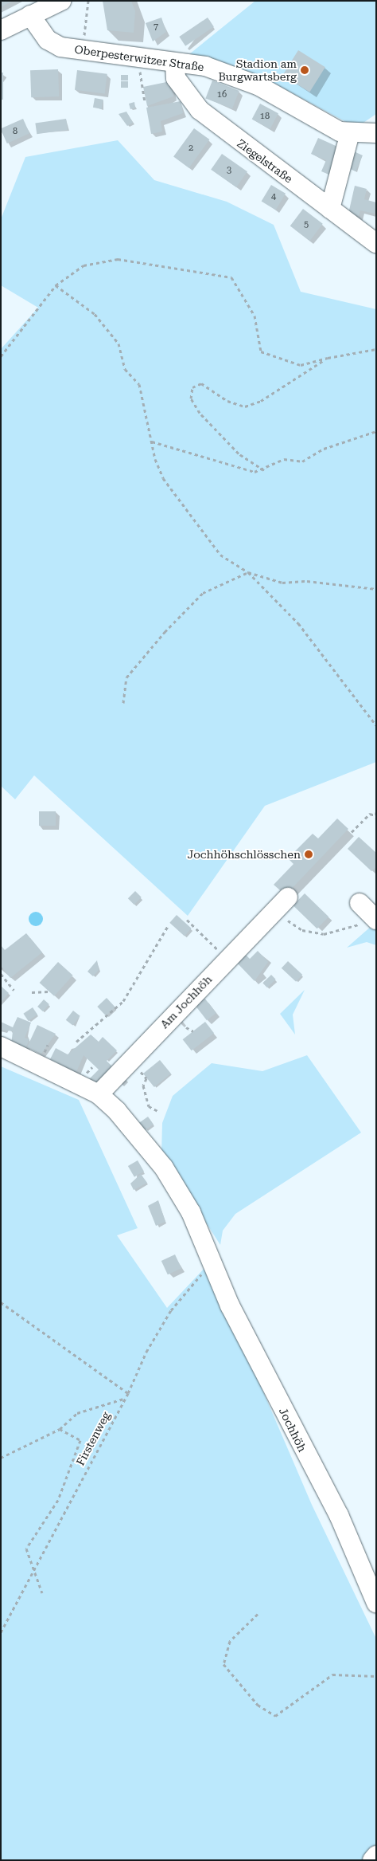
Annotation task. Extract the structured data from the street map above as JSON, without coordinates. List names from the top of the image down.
{
  "streets": {
    "street": [
      "Oberpesterwitzer Straße",
      "Ziegelstraße",
      "Am Jochhöh",
      "Jochhöh"
    ],
    "path": ["Firstenweg"]
  },
  "crossings": [
    ["Oberpesterwitzer Straße", "Ziegelstraße"],
    ["Jochhöh", "Firstenweg"]
  ],
  "places": ["Stadion am Burgwartsberg", "Jochhöhschlösschen"],
  "house_numbers": [
    "7",
    "16",
    "18",
    "8",
    "2",
    "3",
    "4",
    "5"
  ]
}
